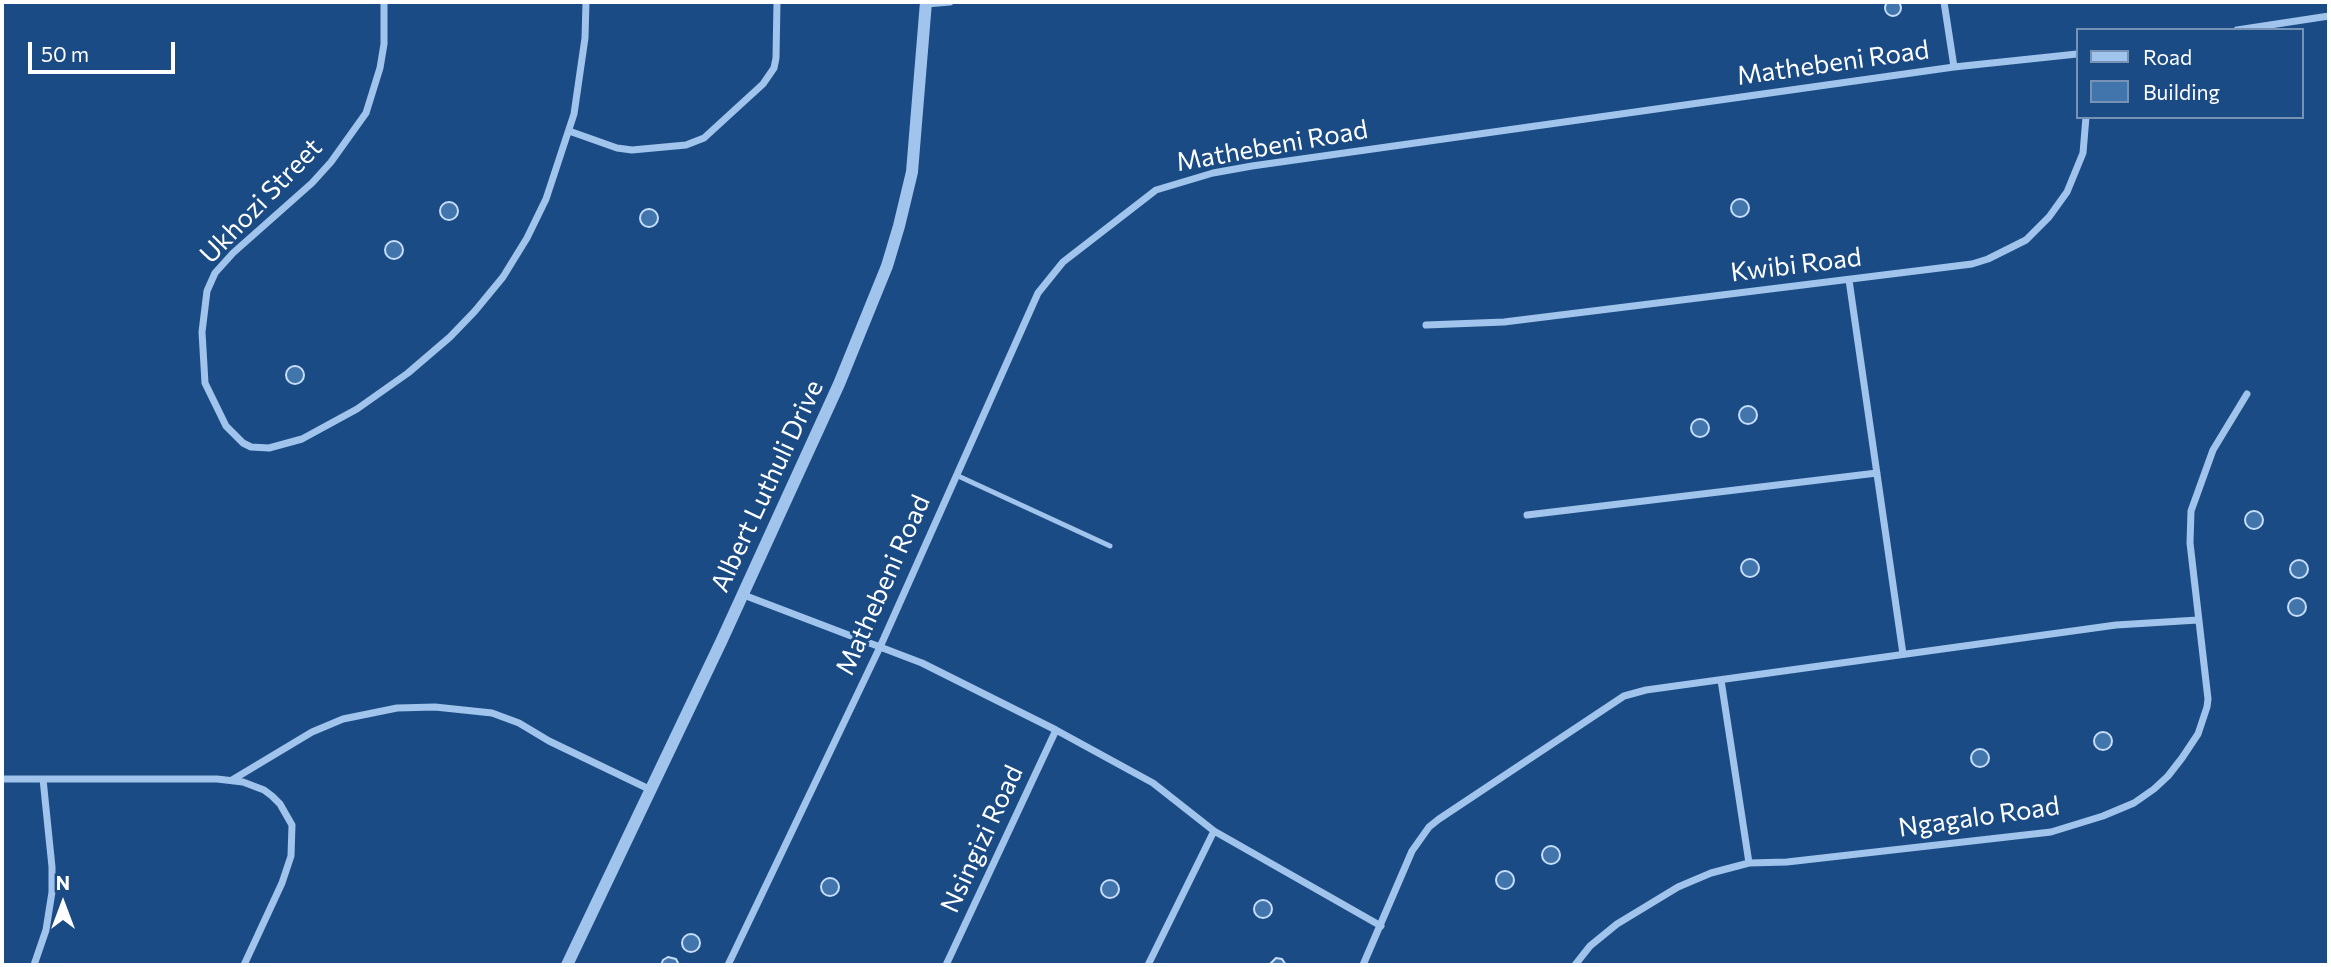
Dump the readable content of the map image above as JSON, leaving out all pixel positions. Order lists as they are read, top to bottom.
{
  "streets": {
    "street": [
      "Mathebeni Road",
      "Ukhozi Street",
      "Kwibi Road",
      "Albert Luthuli Drive",
      "Ngagalo Road",
      "Nsingizi Road"
    ]
  },
  "legend": ["Road", "Building"],
  "scale_bar": "50 m",
  "north": "top"
}
